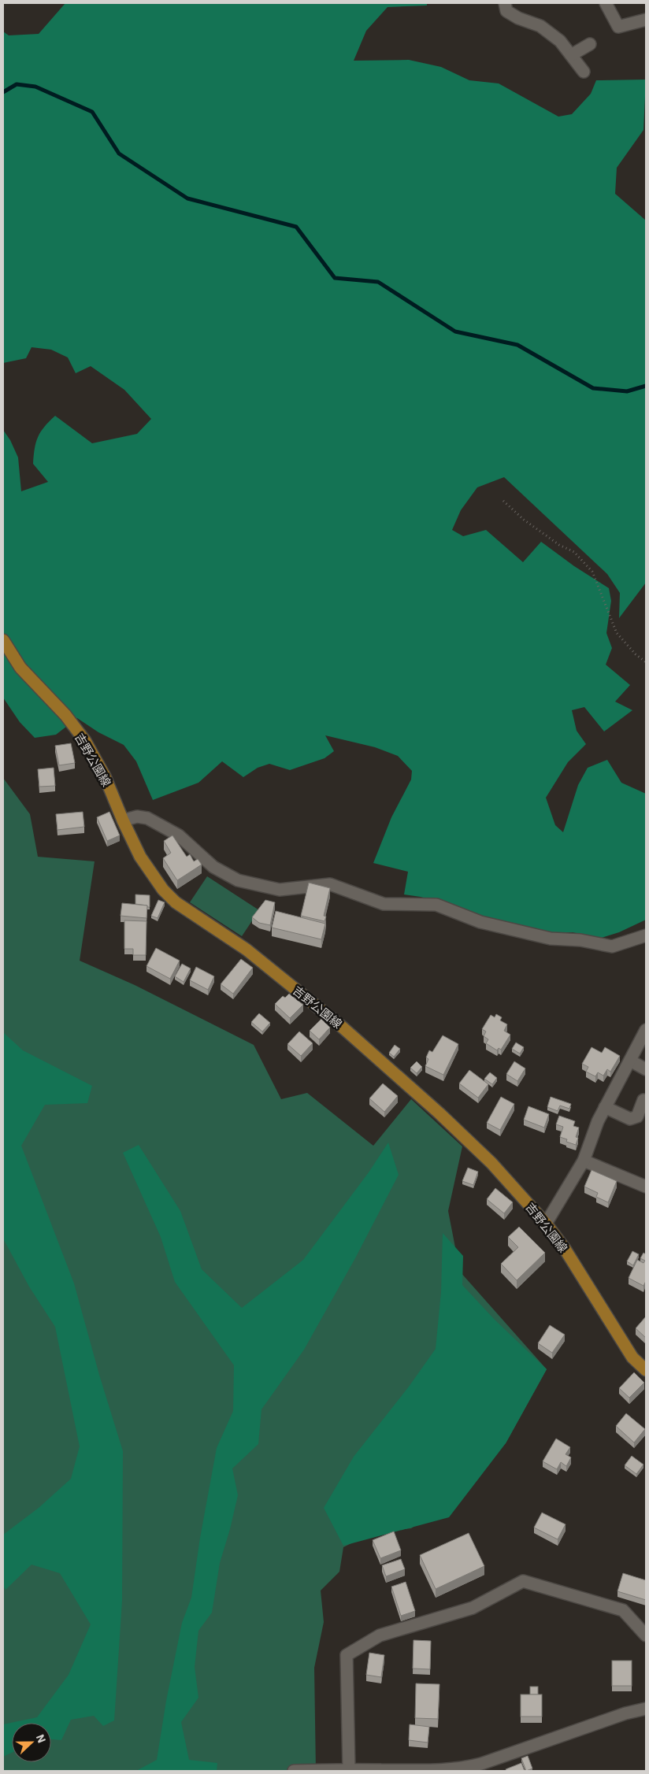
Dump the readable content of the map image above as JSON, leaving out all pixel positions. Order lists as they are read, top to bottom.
{
  "streets": {
    "main road": ["吉野公園線"]
  },
  "north": "right"
}
